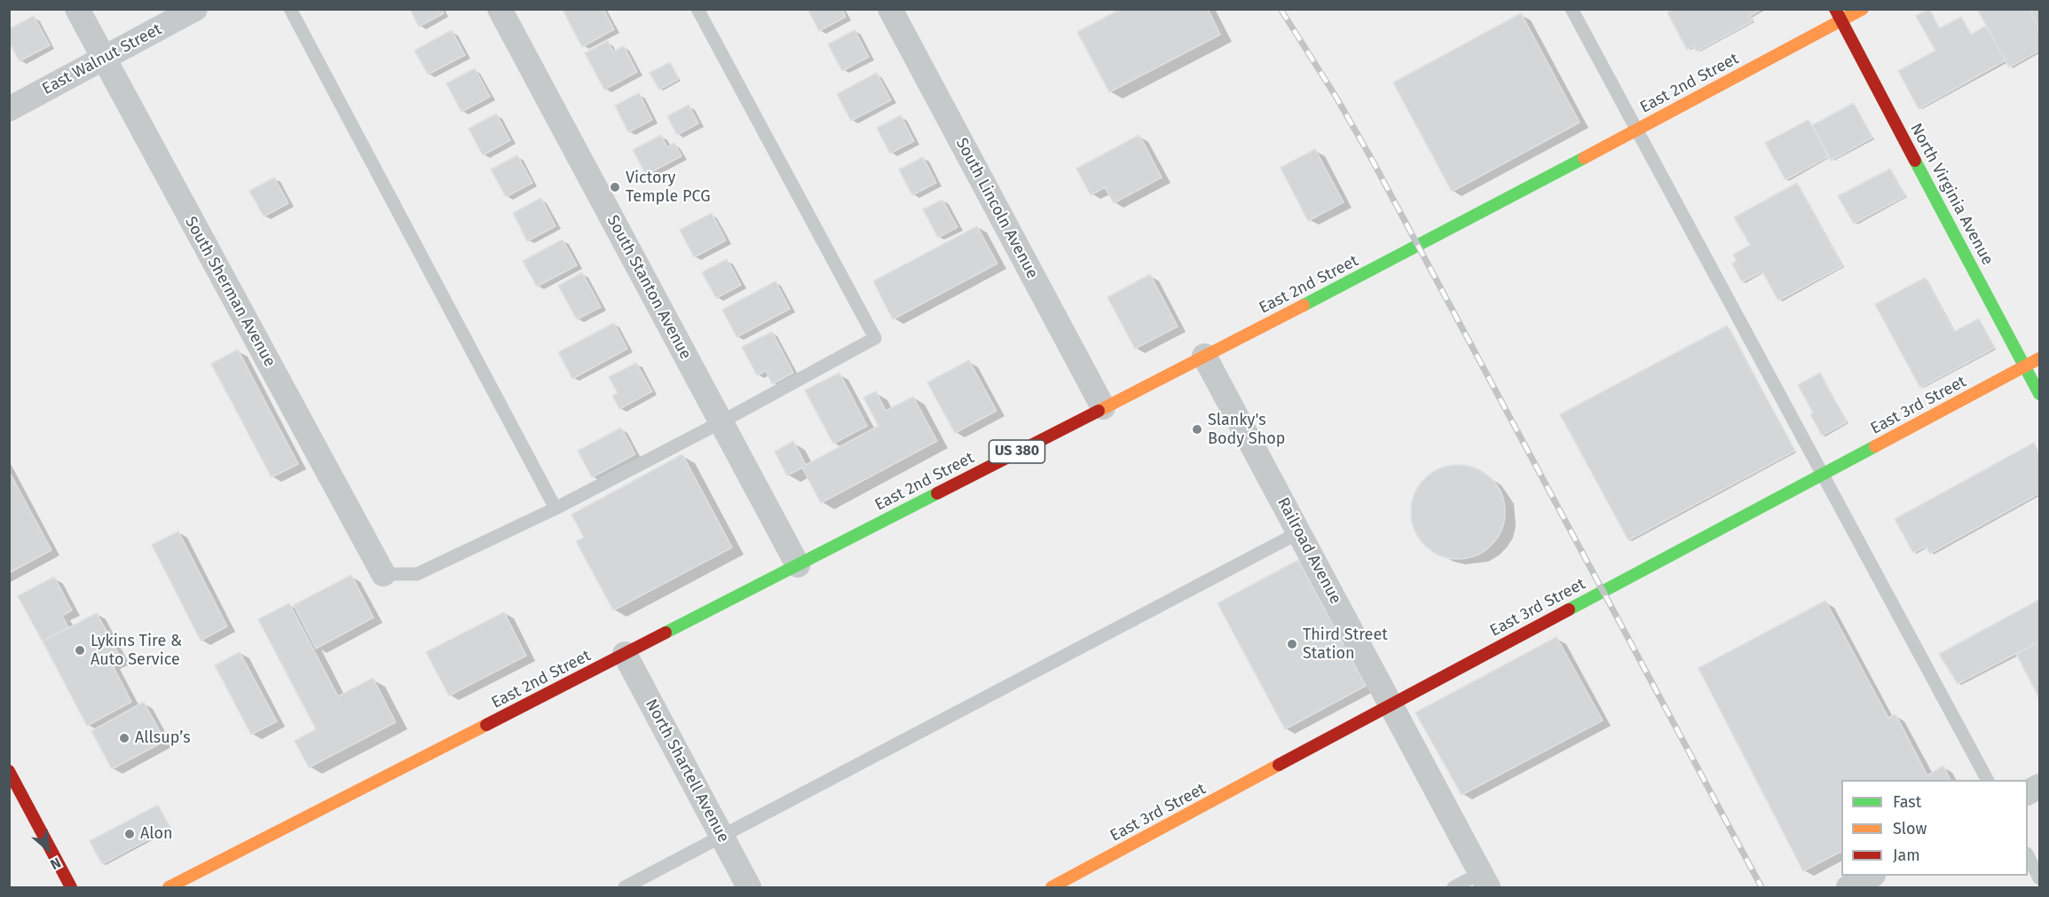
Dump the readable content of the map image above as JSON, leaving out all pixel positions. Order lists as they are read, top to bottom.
{
  "streets": {
    "main road": [
      "East 2nd Street",
      "North Virginia Avenue",
      "East 3rd Street",
      "US 380"
    ],
    "street": [
      "East Walnut Street",
      "South Lincoln Avenue",
      "South Stanton Avenue",
      "South Sherman Avenue",
      "Railroad Avenue",
      "North Shartell Avenue"
    ]
  },
  "crossings": [
    ["East Walnut Street", "South Sherman Avenue"],
    ["East 2nd Street", "North Virginia Avenue"],
    ["East 2nd Street", "South Lincoln Avenue"],
    ["East 2nd Street", "South Stanton Avenue"],
    ["East 2nd Street", "Railroad Avenue"],
    ["East 2nd Street", "North Shartell Avenue"],
    ["North Virginia Avenue", "East 3rd Street"],
    ["East 3rd Street", "Railroad Avenue"]
  ],
  "places": [
    "Victory Temple PCG",
    "Slanky's Body Shop",
    "Third Street Station",
    "Lykins Tire & Auto Service",
    "Allsup’s",
    "Alon"
  ],
  "legend": ["Fast", "Slow", "Jam"],
  "north": "bottom right"
}
